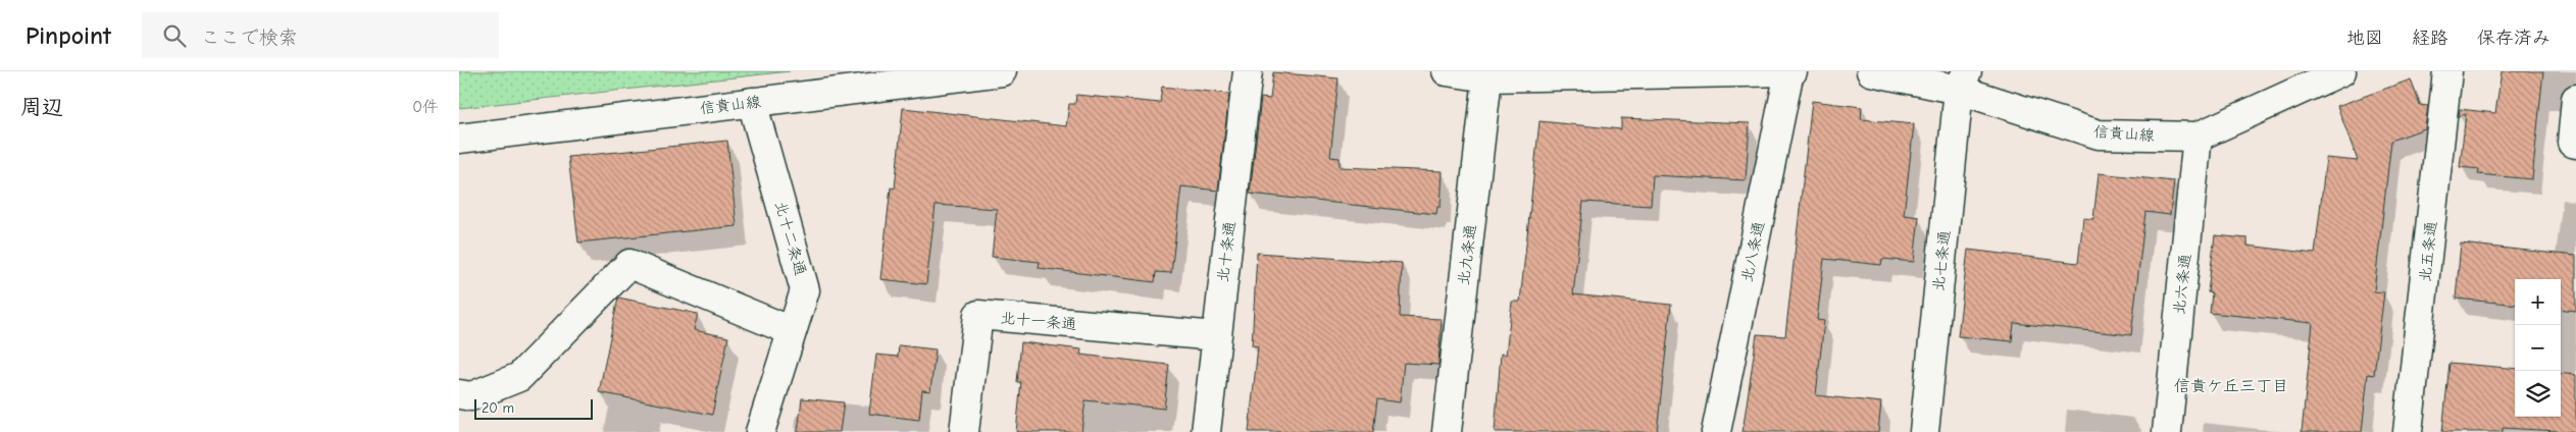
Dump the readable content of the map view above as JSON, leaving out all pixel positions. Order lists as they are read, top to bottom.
{
  "streets": {
    "street": [
      "信貴山線",
      "北十二条通",
      "北十条通",
      "北八条通",
      "北五条通",
      "北九条通",
      "北七条通",
      "北六条通",
      "北十一条通"
    ]
  },
  "crossings": [
    ["信貴山線", "北十二条通"],
    ["信貴山線", "北七条通"],
    ["信貴山線", "北六条通"],
    ["北十条通", "北十一条通"]
  ],
  "districts": ["信貴ケ丘三丁目"],
  "scale_bar": "20 m",
  "page": {
    "header": "Pinpoint",
    "search": "ここで検索",
    "nav": ["地図", "経路", "保存済み"],
    "heading": ["周辺", "0件"],
    "map_buttons": ["+", "−"],
    "scale": "20 m"
  }
}
